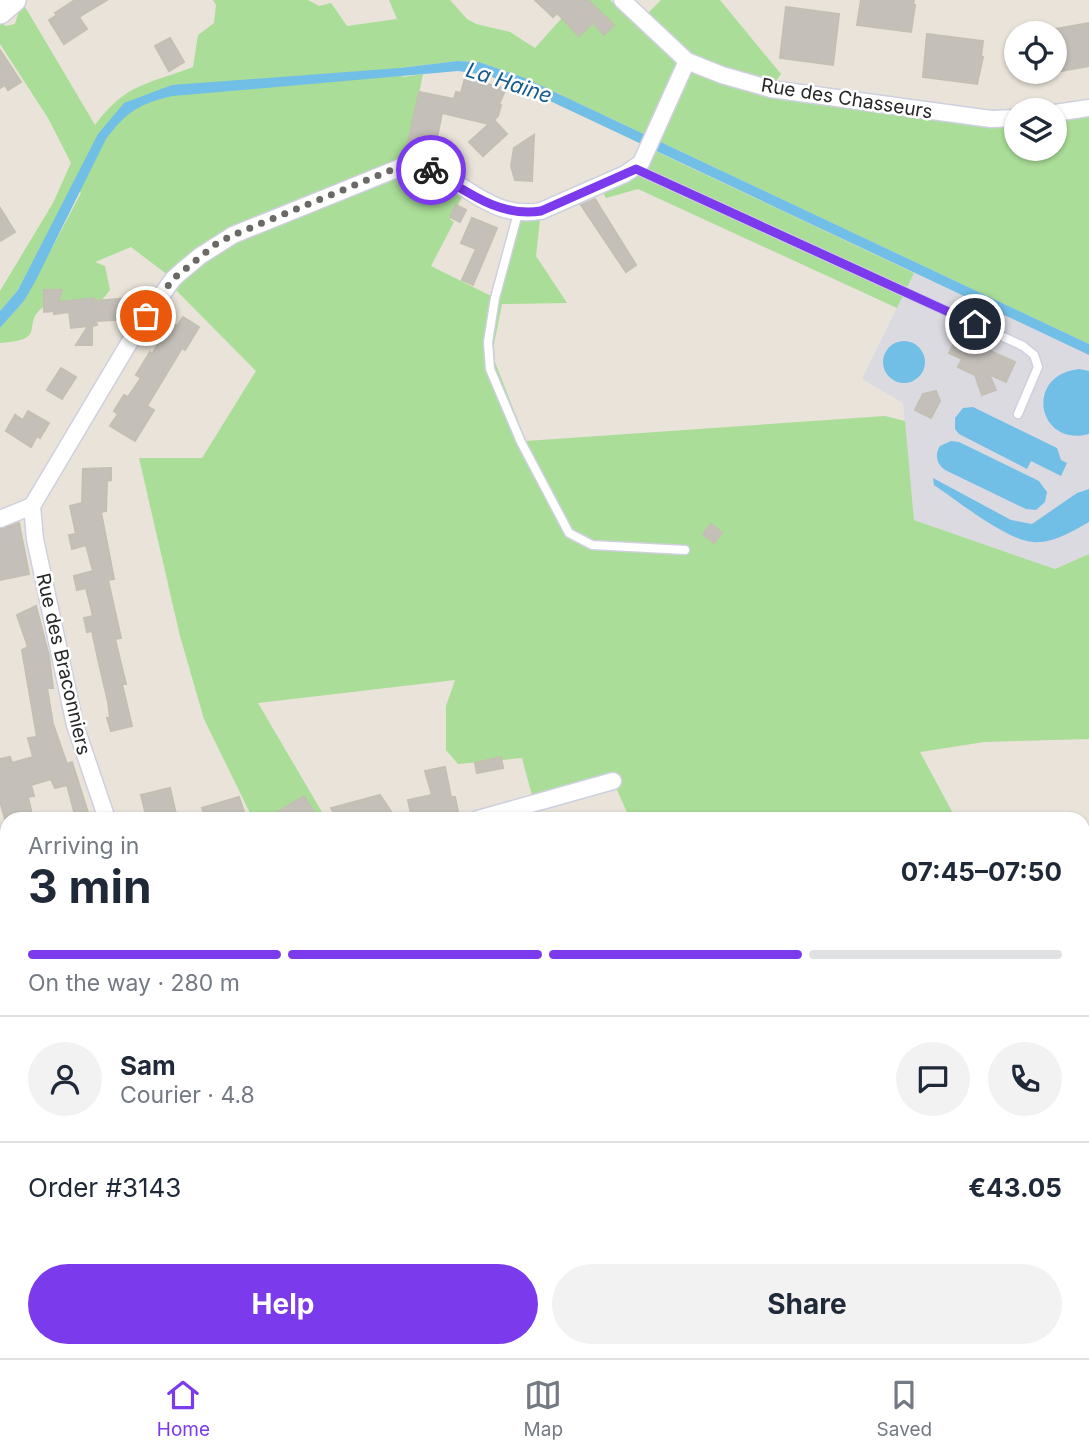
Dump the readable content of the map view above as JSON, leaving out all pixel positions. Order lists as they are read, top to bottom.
{
  "streets": {
    "street": ["Rue des Chasseurs", "Rue des Braconniers"]
  },
  "water": ["La Haine"],
  "page": {
    "heading": ["3 min", "Arriving in", "07:45–07:50"],
    "panel": [
      "Sam",
      "Courier · 4.8",
      "Order #3143",
      "€43.05"
    ],
    "bar": "On the way · 280 m",
    "buttons": ["Help", "Share"],
    "tabs": ["Home", "Map", "Saved"]
  }
}
